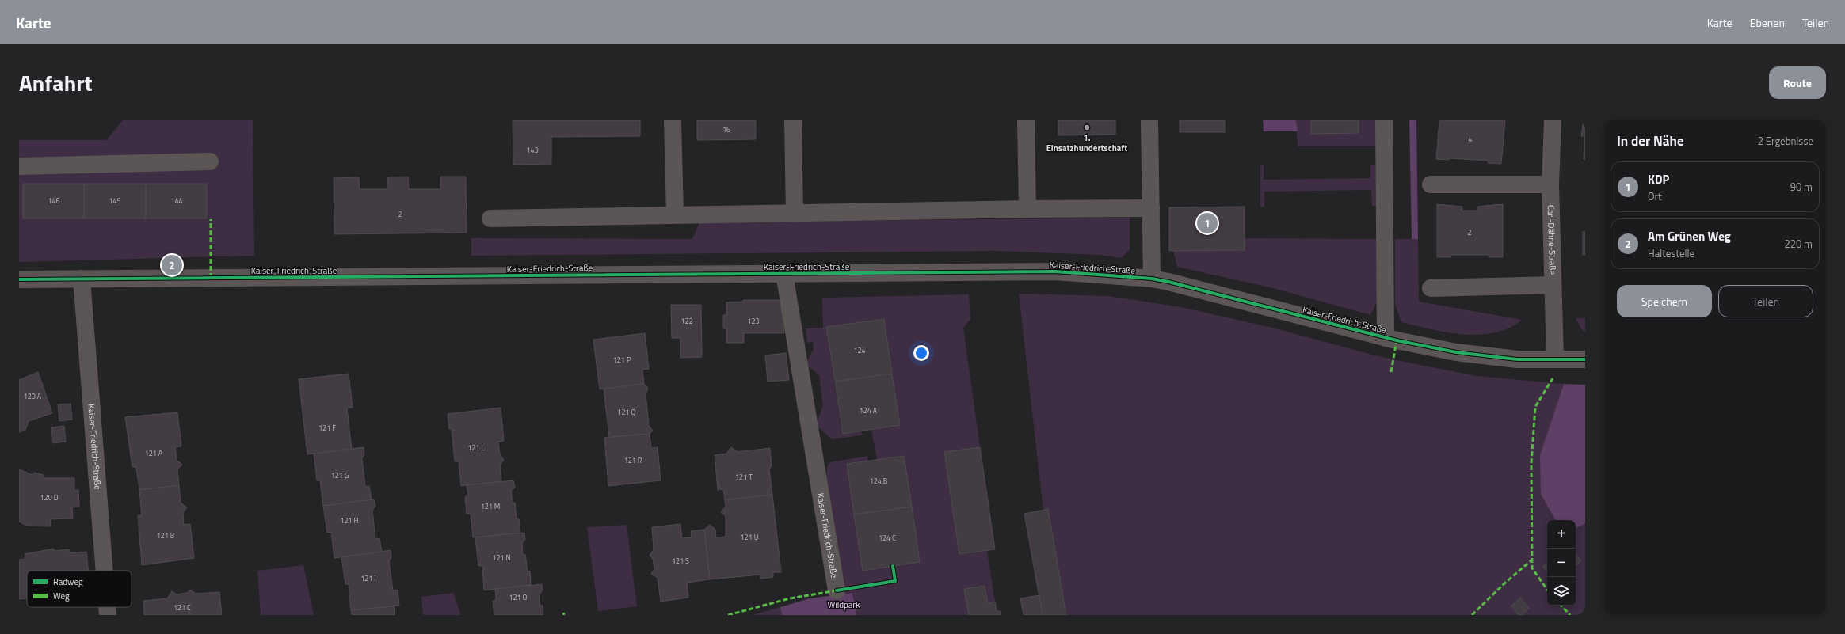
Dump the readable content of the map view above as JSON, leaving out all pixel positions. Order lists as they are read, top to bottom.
{
  "streets": {
    "street": ["Carl-Dähne-Straße", "Kaiser-Friedrich-Straße"]
  },
  "crossings": [
    ["Carl-Dähne-Straße", "Kaiser-Friedrich-Straße"]
  ],
  "parks": ["Wildpark"],
  "places": ["1. Einsatzhundertschaft"],
  "house_numbers": [
    "16",
    "4",
    "143",
    "146",
    "145",
    "144",
    "2",
    "2",
    "122",
    "123",
    "124",
    "121 P",
    "120 A",
    "124 A",
    "121 Q",
    "121 F",
    "121 L",
    "121 A",
    "121 R",
    "121 G",
    "121 T",
    "124 B",
    "120 D",
    "121 M",
    "121 H",
    "121 B",
    "121 U",
    "124 C",
    "121 N",
    "121 S",
    "121 I",
    "121 O",
    "121 C"
  ],
  "legend": ["Radweg", "Weg"],
  "page": {
    "header": "Karte",
    "nav": ["Karte", "Ebenen", "Teilen"],
    "title": "Anfahrt",
    "buttons": [
      "Route",
      ["Speichern", "Teilen"]
    ],
    "heading": ["In der Nähe", "2 Ergebnisse"],
    "list": [
      {
        "mark": "1",
        "name": "KDP",
        "note": "Ort",
        "value": "90 m"
      },
      {
        "mark": "2",
        "name": "Am Grünen Weg",
        "note": "Haltestelle",
        "value": "220 m"
      }
    ],
    "pins": ["1", "2"],
    "map_buttons": ["+", "−"]
  }
}
